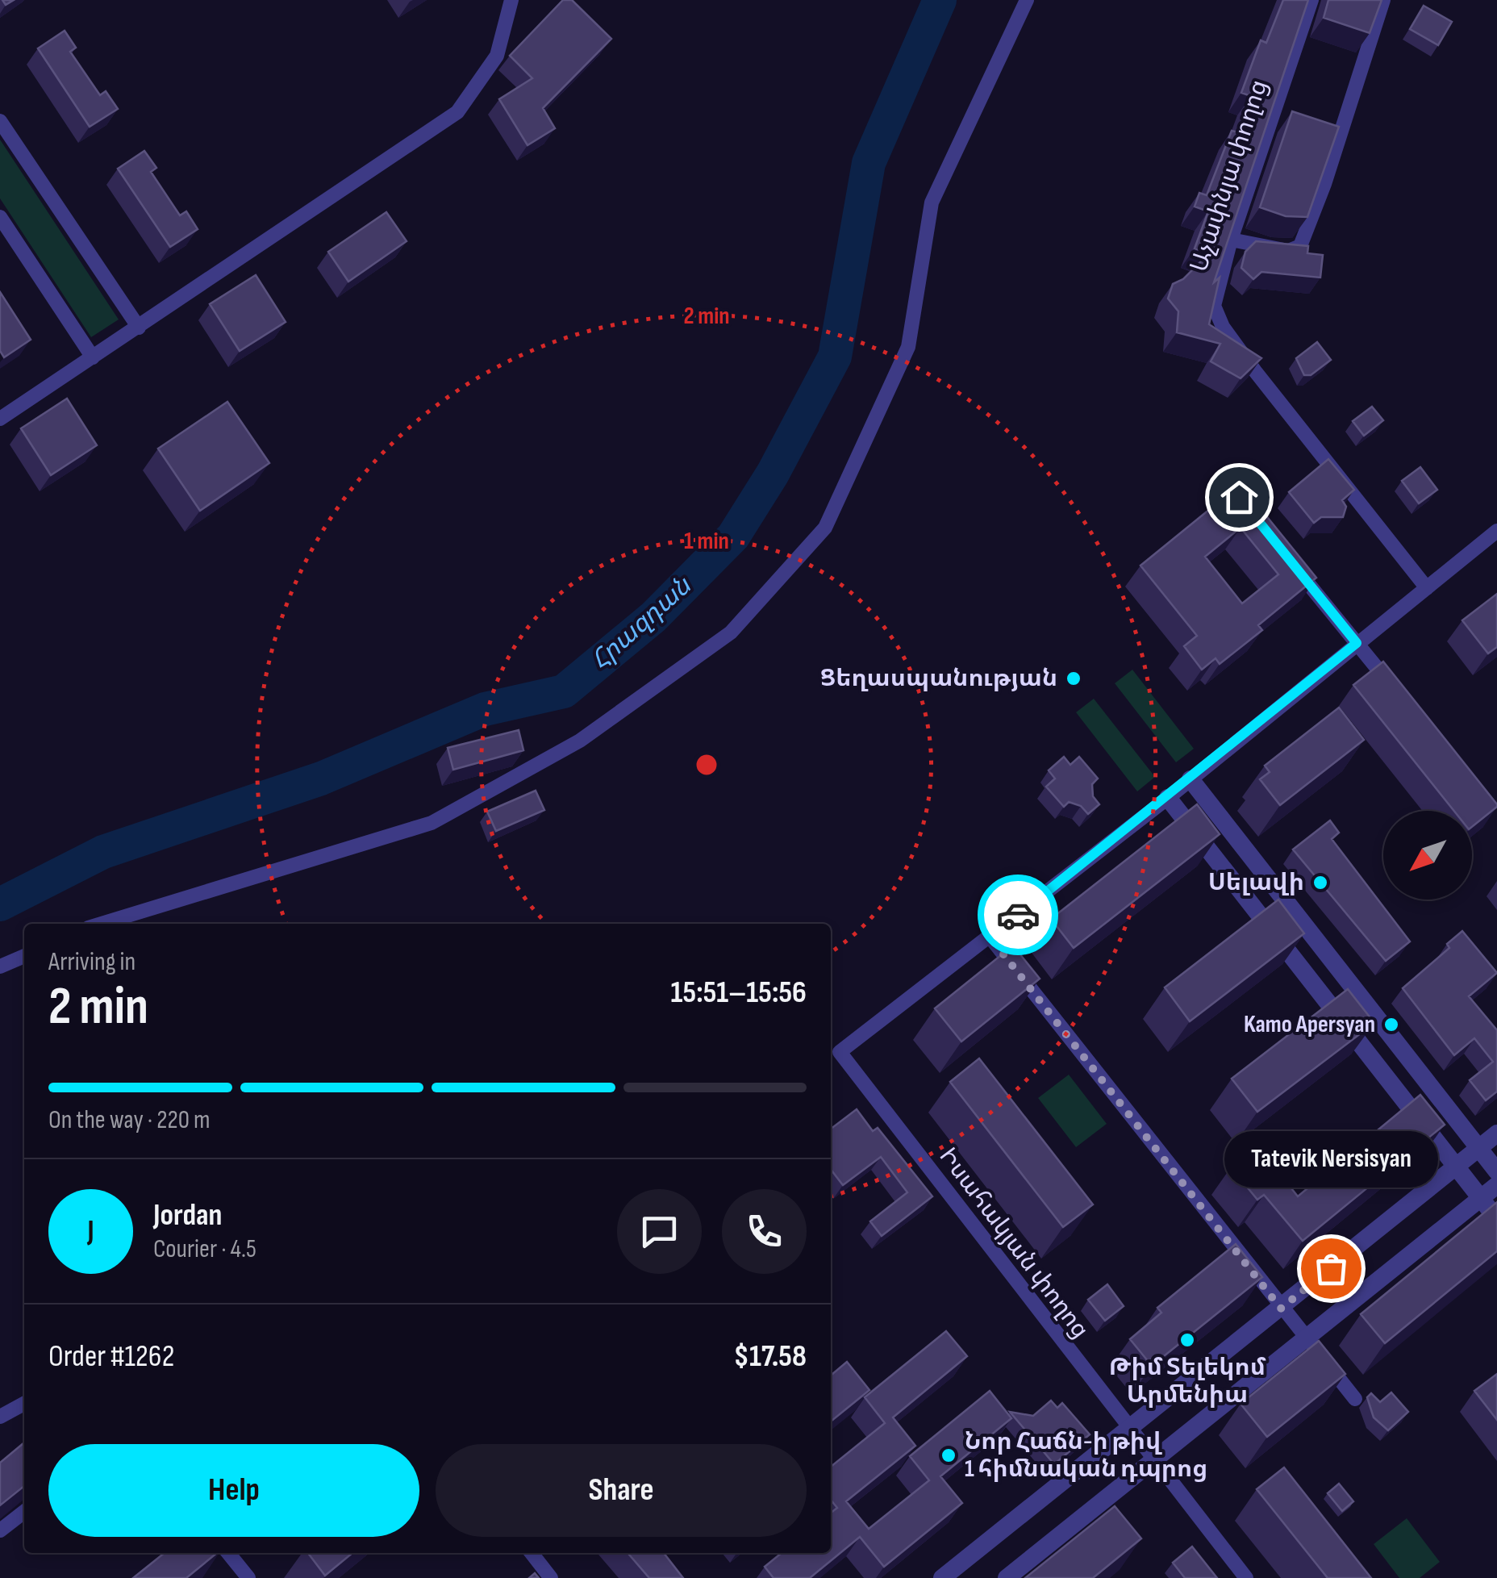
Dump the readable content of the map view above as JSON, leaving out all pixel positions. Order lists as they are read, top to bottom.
{
  "streets": {
    "street": ["Աչափնյա փողոց", "Իսահակյան փողոց"]
  },
  "water": ["Հրազդան"],
  "places": [
    "Ցեղասպանության",
    "Սելավի",
    "Kamo Apersyan",
    "Tatevik Nersisyan",
    "Թիմ Տելեկոմ Արմենիա",
    "Նոր Հաճն-ի թիվ 1 հիմնական դպրոց"
  ],
  "north": "bottom left",
  "page": {
    "heading": ["2 min", "Arriving in", "15:51–15:56"],
    "panel": [
      "Jordan",
      "Courier · 4.5",
      "Order #1262",
      "$17.58"
    ],
    "bar": "On the way · 220 m",
    "bubble": "Tatevik Nersisyan",
    "round": "J",
    "buttons": ["Help", "Share"]
  },
  "rings": ["2 min", "1 min"]
}
